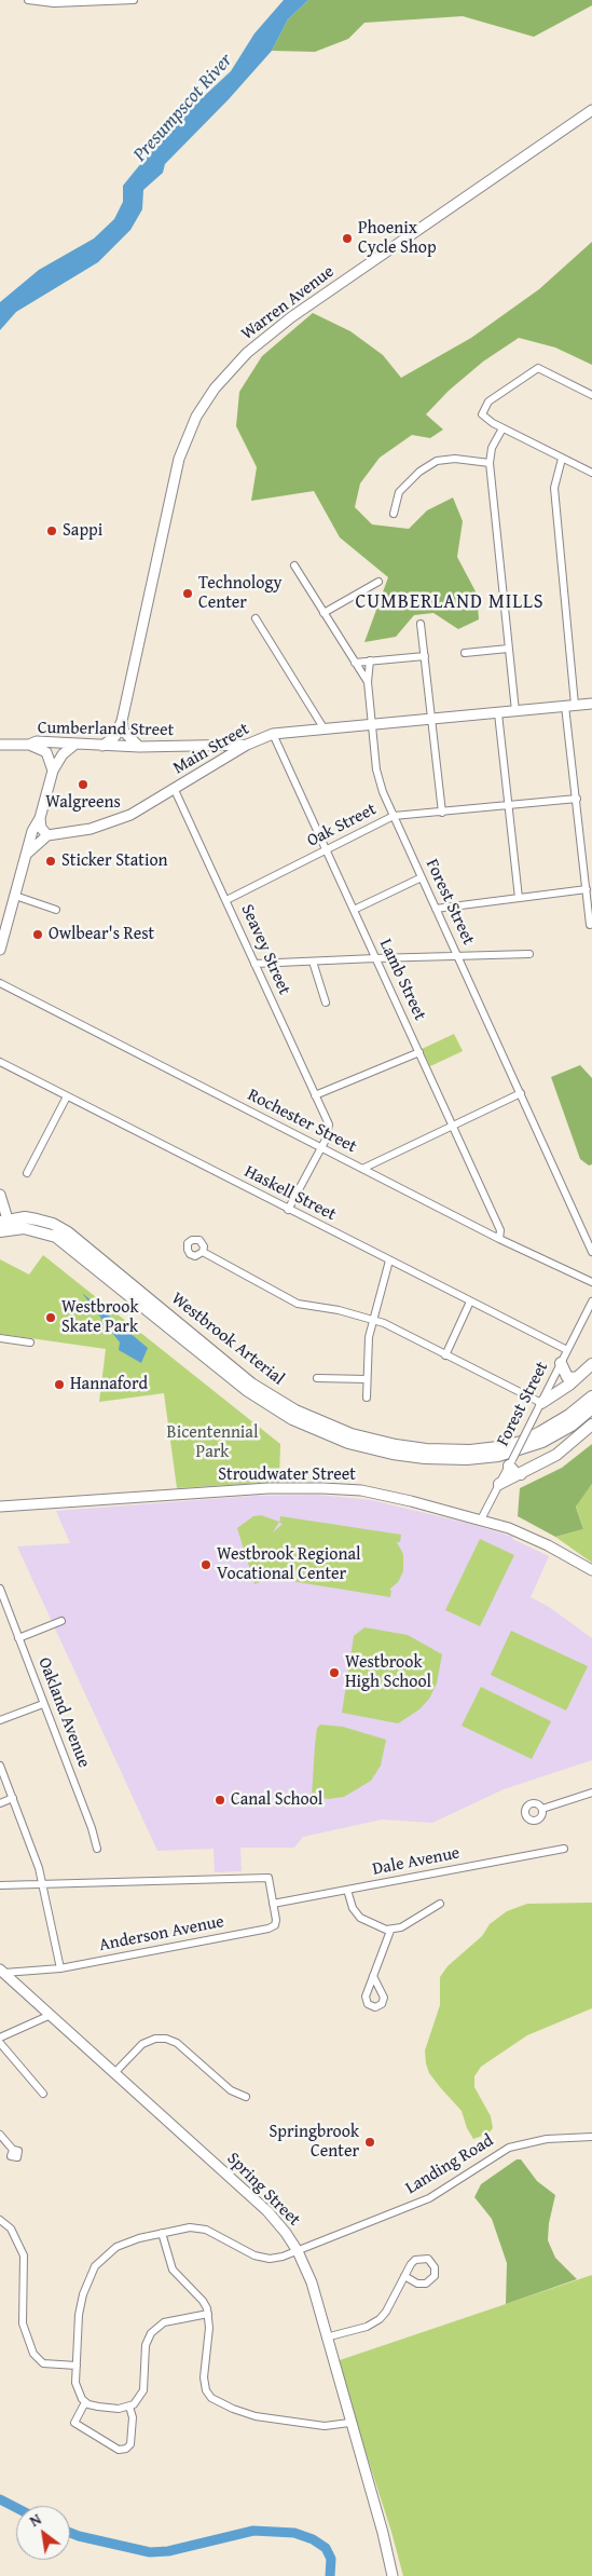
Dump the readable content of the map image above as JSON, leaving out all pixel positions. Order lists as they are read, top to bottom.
{
  "streets": {
    "highway": ["Westbrook Arterial"],
    "main road": [
      "Warren Avenue",
      "Cumberland Street",
      "Main Street",
      "Stroudwater Street",
      "Spring Street"
    ],
    "street": [
      "Oak Street",
      "Forest Street",
      "Seavey Street",
      "Lamb Street",
      "Rochester Street",
      "Haskell Street",
      "Oakland Avenue",
      "Dale Avenue",
      "Anderson Avenue",
      "Landing Road"
    ]
  },
  "crossings": [
    ["Warren Avenue", "Cumberland Street"],
    ["Cumberland Street", "Main Street"],
    ["Main Street", "Forest Street"],
    ["Main Street", "Seavey Street"],
    ["Main Street", "Lamb Street"],
    ["Oak Street", "Forest Street"],
    ["Oak Street", "Seavey Street"],
    ["Oak Street", "Lamb Street"],
    ["Forest Street", "Haskell Street"],
    ["Forest Street", "Stroudwater Street"],
    ["Seavey Street", "Rochester Street"],
    ["Lamb Street", "Rochester Street"],
    ["Dale Avenue", "Anderson Avenue"],
    ["Anderson Avenue", "Spring Street"],
    ["Landing Road", "Spring Street"]
  ],
  "districts": ["CUMBERLAND MILLS"],
  "water": ["Presumpscot River"],
  "parks": ["Bicentennial Park"],
  "places": [
    "Phoenix Cycle Shop",
    "Sappi",
    "Technology Center",
    "Walgreens",
    "Sticker Station",
    "Owlbear's Rest",
    "Westbrook Skate Park",
    "Hannaford",
    "Westbrook Regional Vocational Center",
    "Westbrook High School",
    "Canal School",
    "Springbrook Center"
  ],
  "north": "top left"
}
